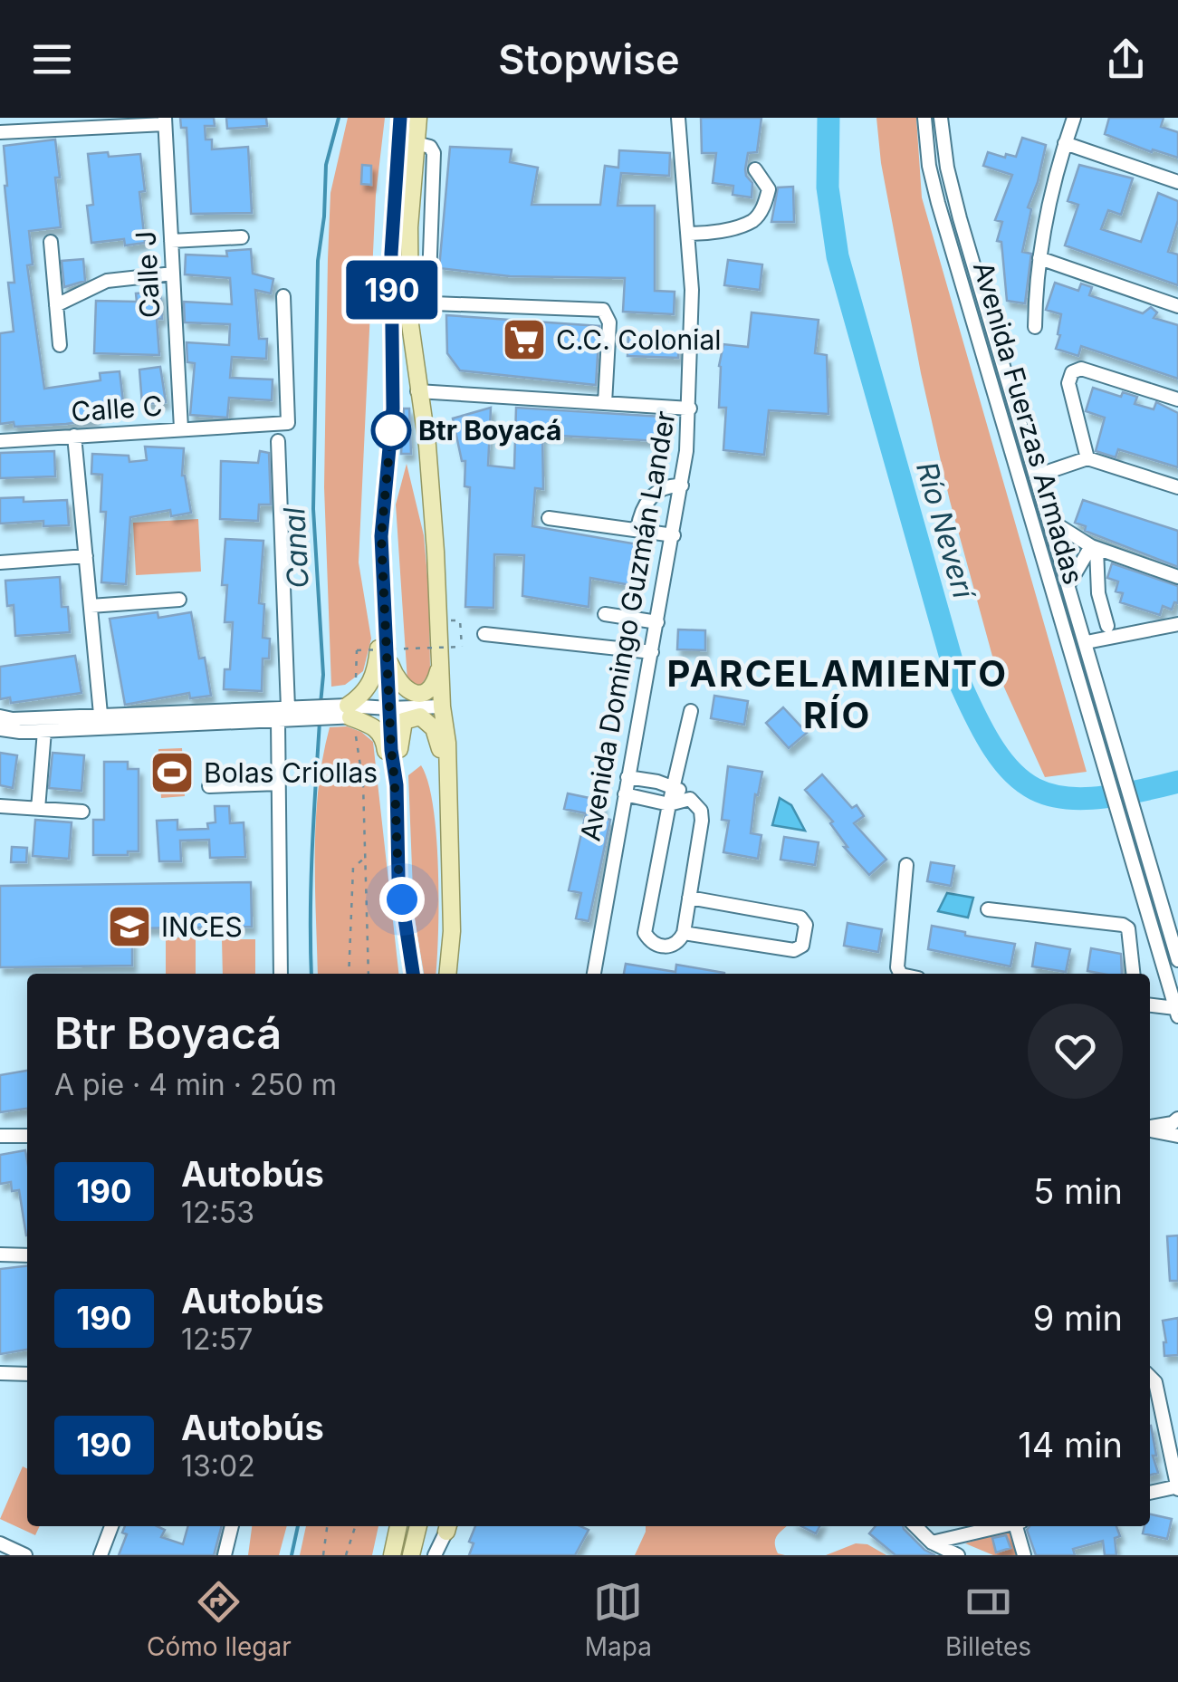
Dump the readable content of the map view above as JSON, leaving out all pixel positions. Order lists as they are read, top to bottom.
{
  "streets": {
    "street": [
      "Calle J",
      "Calle C",
      "Avenida Fuerzas Armadas",
      "Avenida Domingo Guzmán Lander"
    ]
  },
  "crossings": [
    ["Calle J", "Calle C"]
  ],
  "districts": ["PARCELAMIENTO RÍO"],
  "water": ["Río Neverí", "Canal"],
  "places": {
    "supermarket": ["C.C. Colonial"],
    "other": ["Btr Boyacá"],
    "sports": ["Bolas Criollas"],
    "school or university": ["INCES"]
  },
  "lines": ["bus line 190"],
  "page": {
    "header": "Stopwise",
    "on_map": "190",
    "heading": ["Btr Boyacá", "A pie · 4 min · 250 m"],
    "list": [
      {
        "mark": "190",
        "name": "Autobús",
        "note": "12:53",
        "value": "5 min"
      },
      {
        "mark": "190",
        "name": "Autobús",
        "note": "12:57",
        "value": "9 min"
      },
      {
        "mark": "190",
        "name": "Autobús",
        "note": "13:02",
        "value": "14 min"
      }
    ],
    "tabs": ["Cómo llegar", "Mapa", "Billetes"]
  }
}
